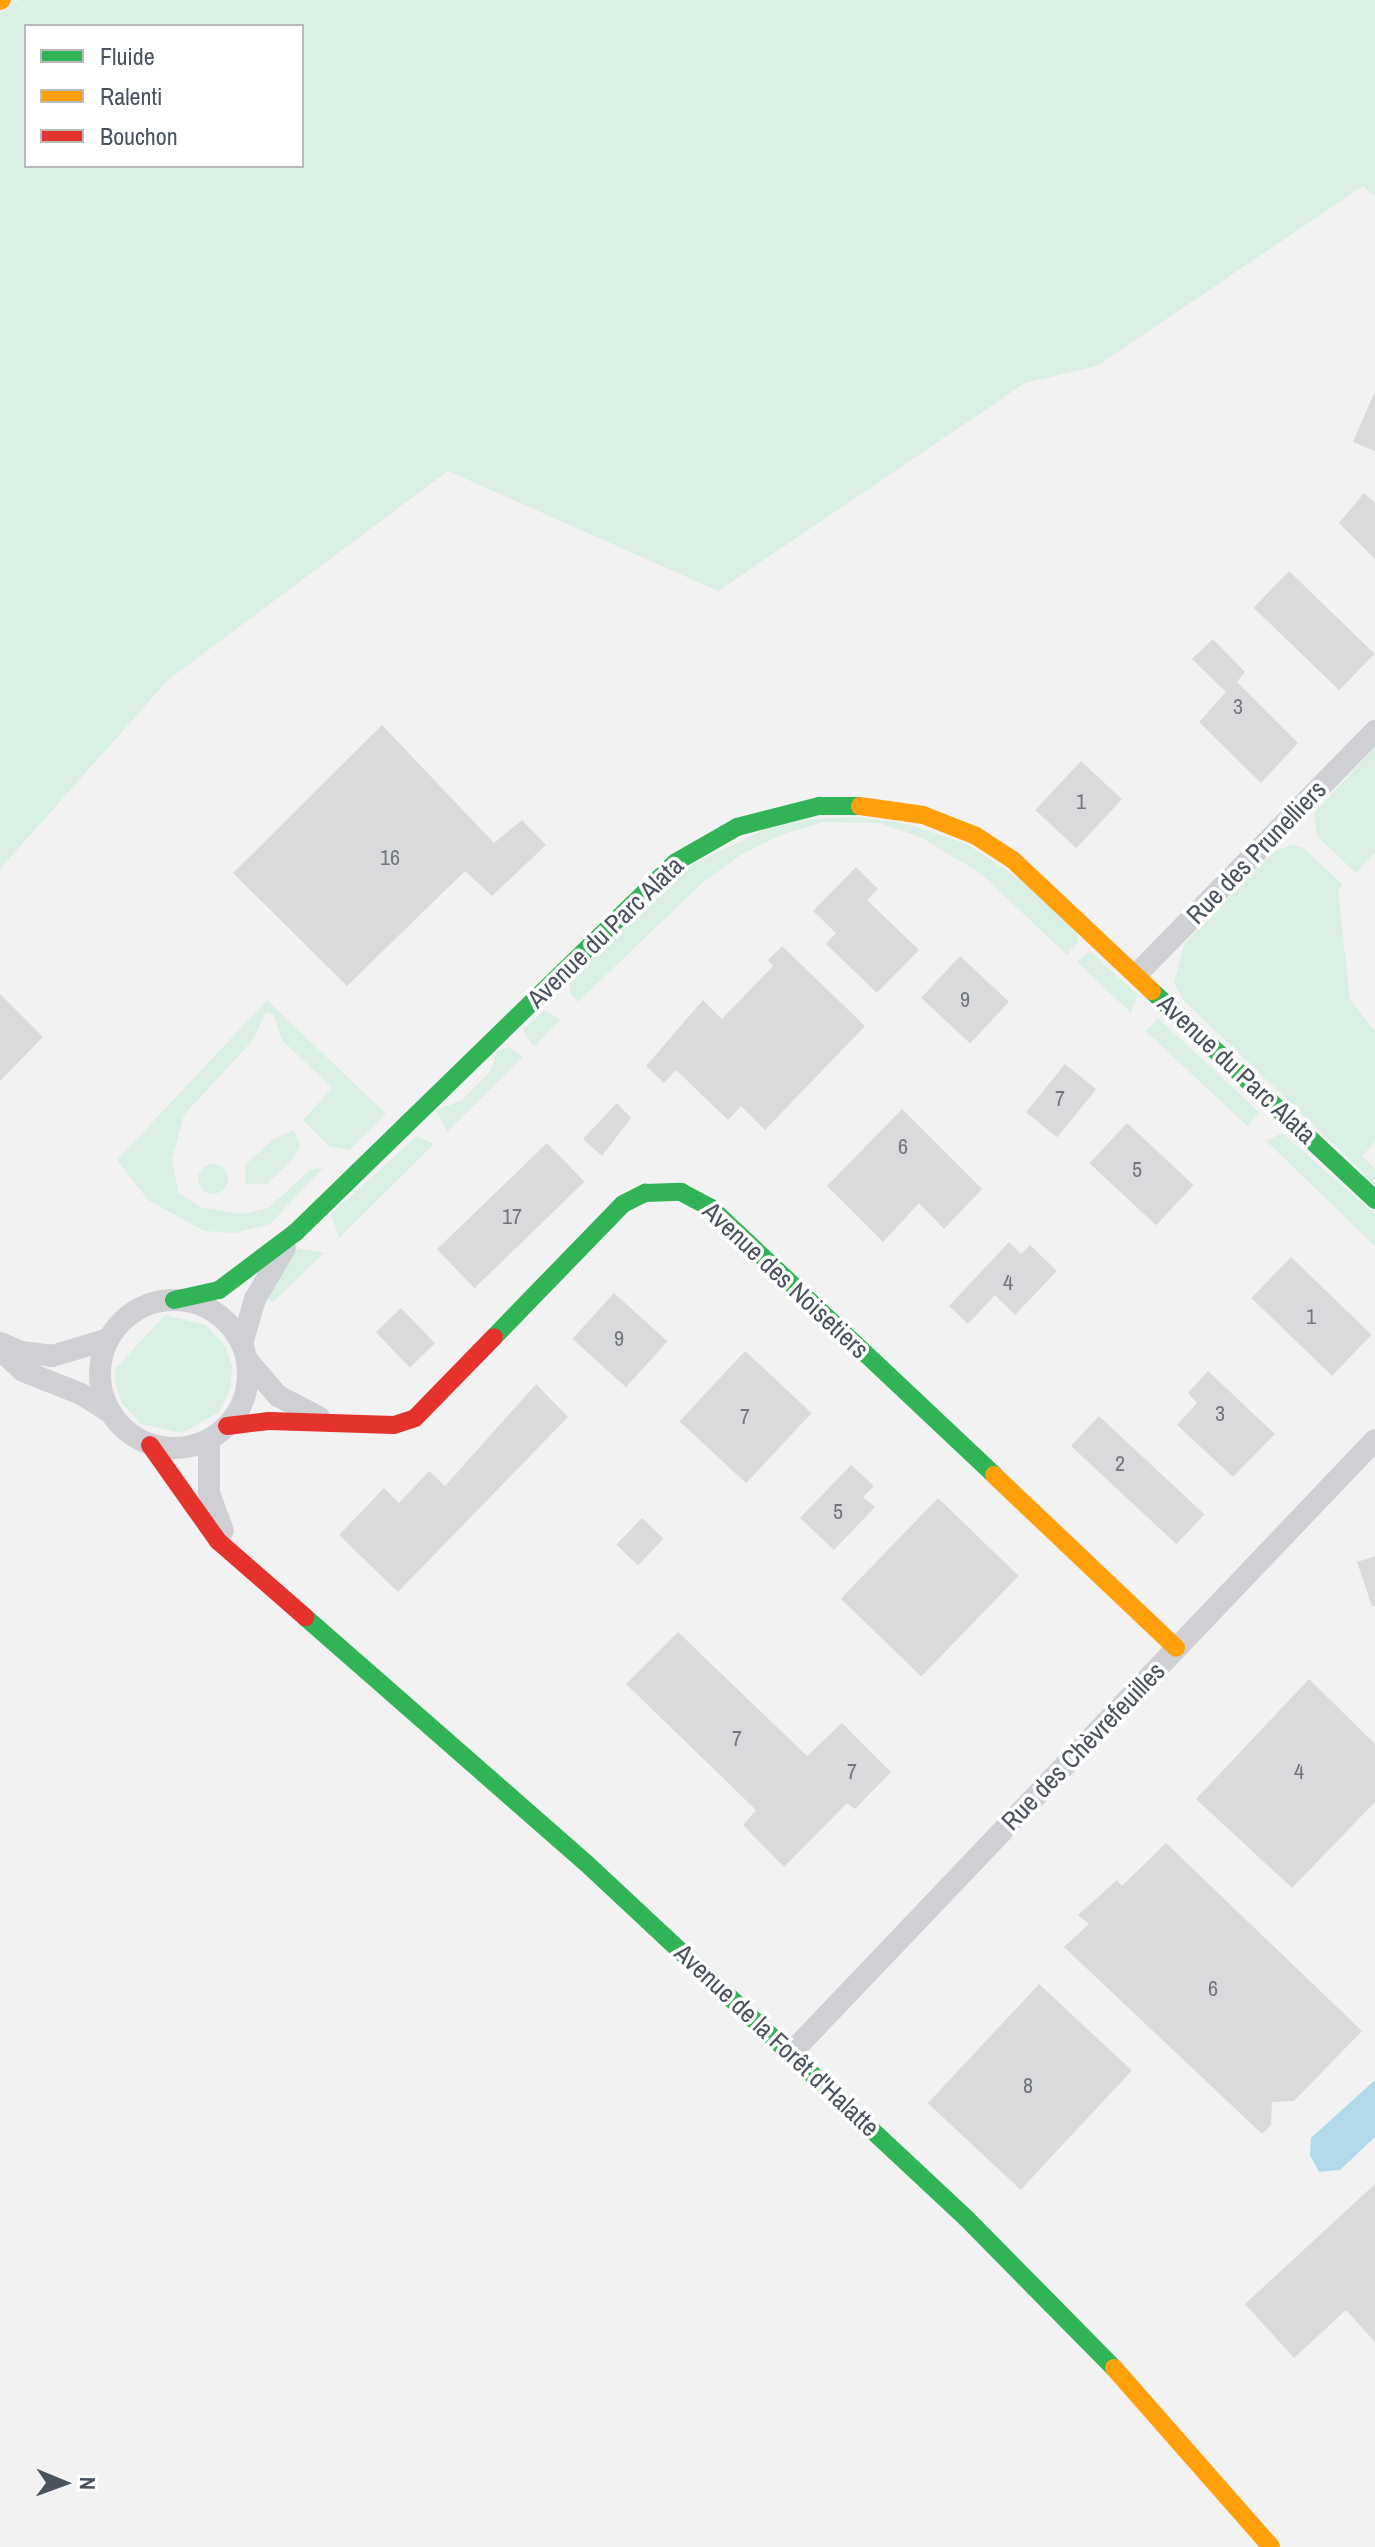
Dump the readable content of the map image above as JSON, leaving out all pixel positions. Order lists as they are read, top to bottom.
{
  "streets": {
    "street": [
      "Rue des Prunelliers",
      "Avenue du Parc Alata",
      "Avenue des Noisetiers",
      "Rue des Chèvrefeuilles",
      "Avenue de la Forêt d'Halatte"
    ]
  },
  "crossings": [
    ["Rue des Prunelliers", "Avenue du Parc Alata"],
    ["Avenue du Parc Alata", "Avenue des Noisetiers"],
    ["Avenue du Parc Alata", "Avenue de la Forêt d'Halatte"],
    ["Avenue des Noisetiers", "Rue des Chèvrefeuilles"],
    ["Avenue des Noisetiers", "Avenue de la Forêt d'Halatte"],
    ["Rue des Chèvrefeuilles", "Avenue de la Forêt d'Halatte"]
  ],
  "house_numbers": [
    "3",
    "1",
    "16",
    "9",
    "7",
    "6",
    "5",
    "17",
    "4",
    "1",
    "9",
    "3",
    "7",
    "2",
    "5",
    "7",
    "7",
    "4",
    "6",
    "8"
  ],
  "legend": ["Fluide", "Ralenti", "Bouchon"],
  "north": "right"
}
